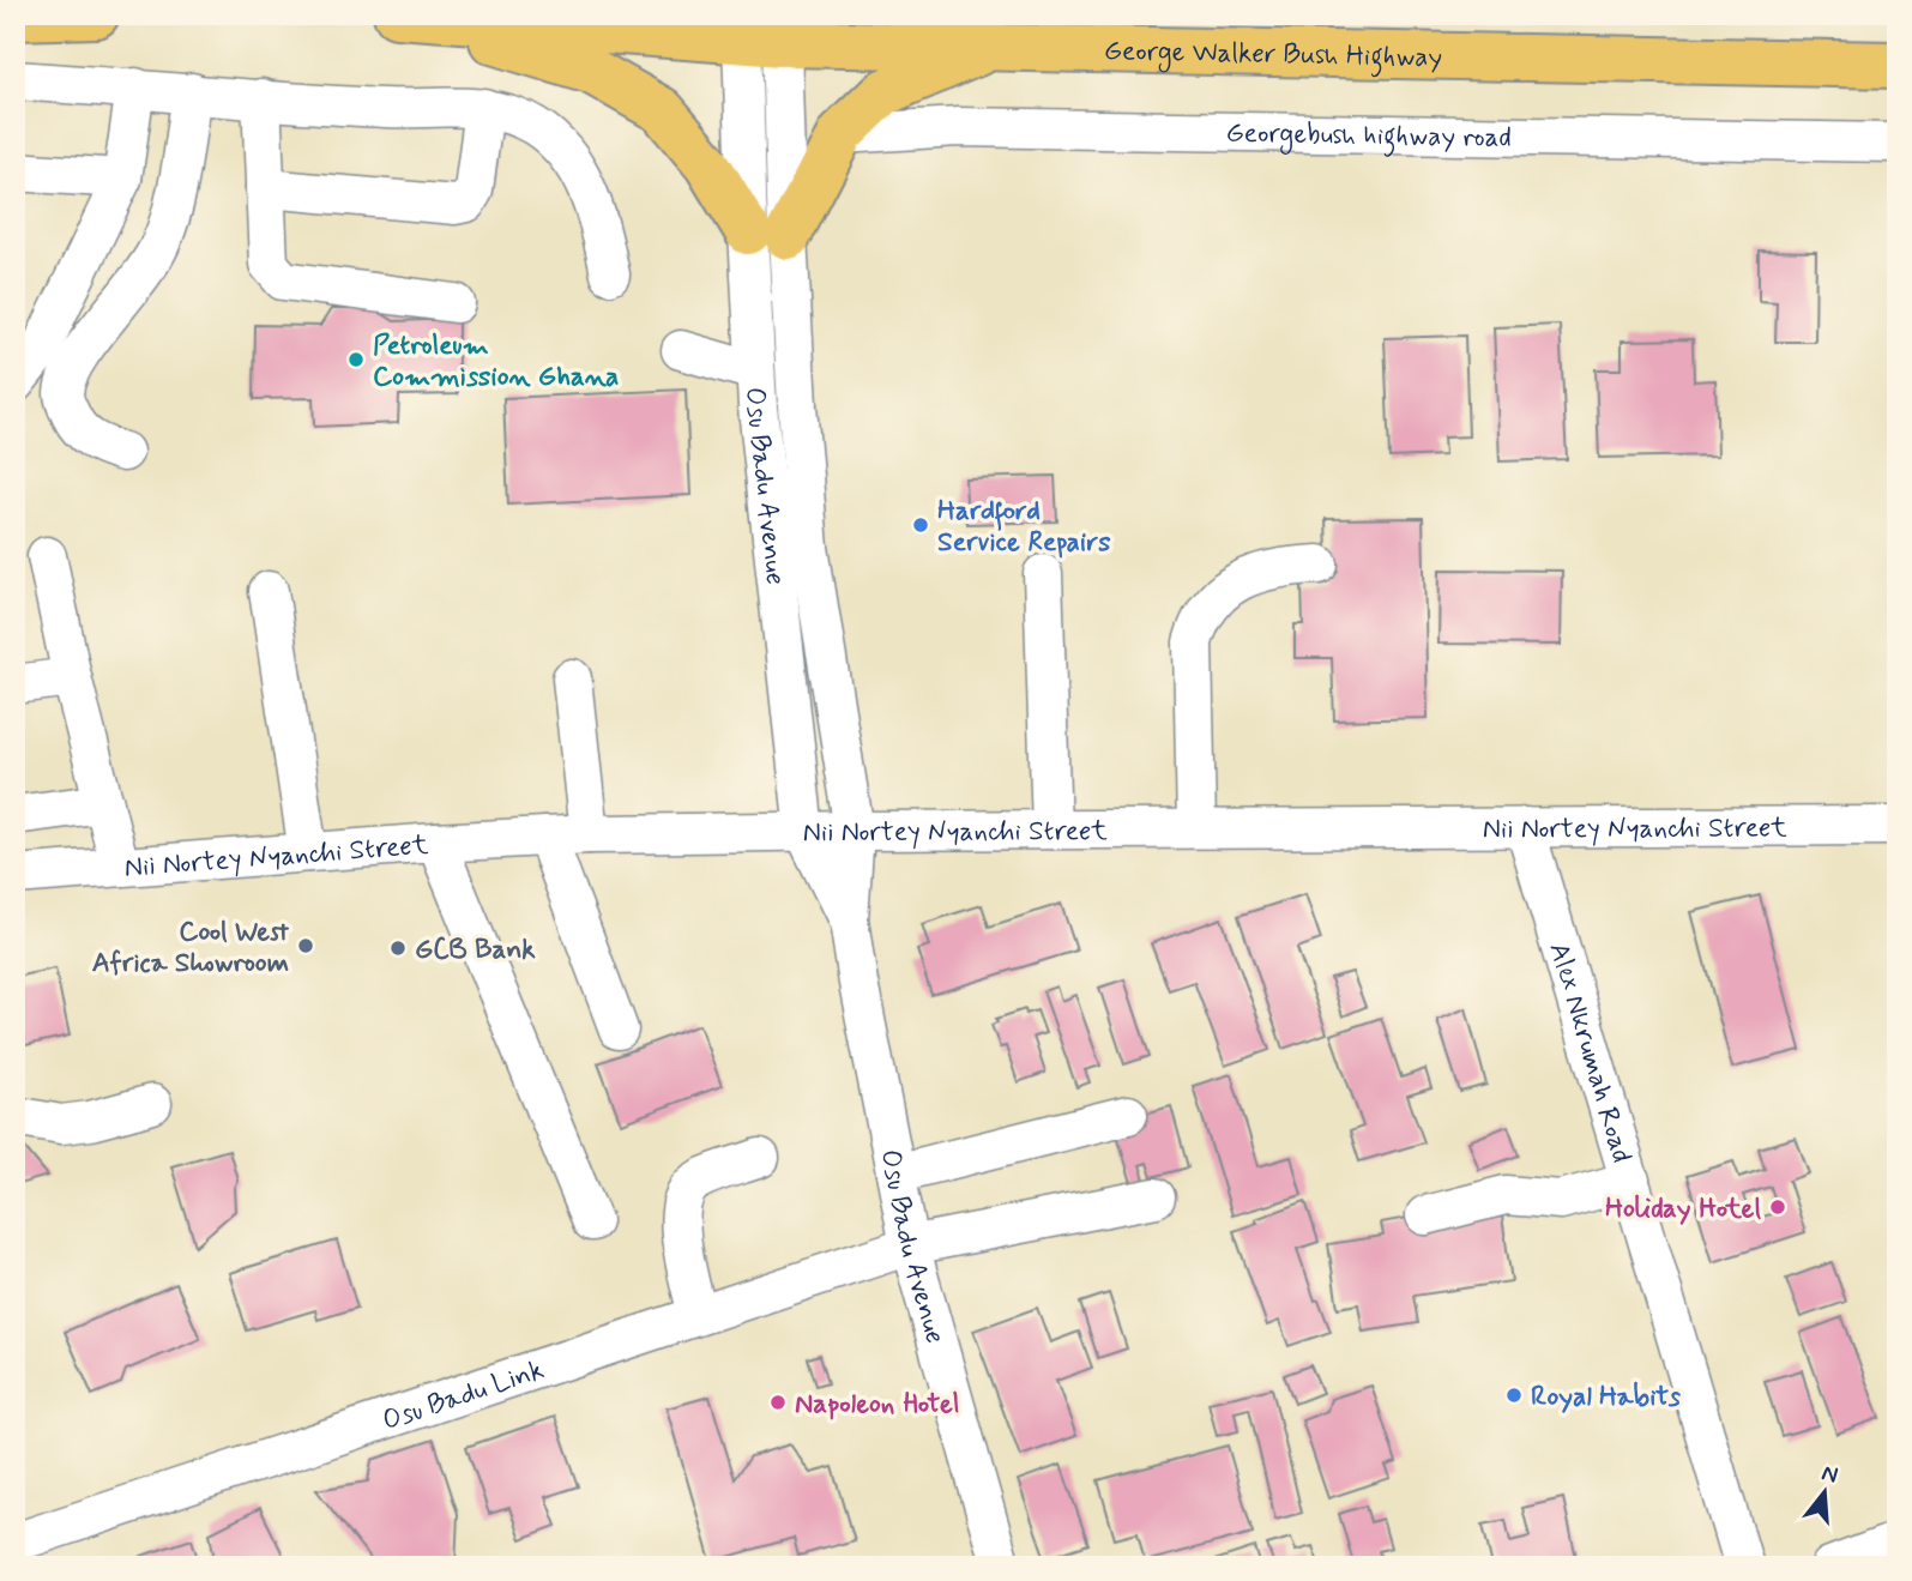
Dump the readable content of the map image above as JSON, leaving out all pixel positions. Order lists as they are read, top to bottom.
{
  "streets": {
    "highway": ["George Walker Bush Highway"],
    "street": [
      "Georgebush highway road",
      "Osu Badu Avenue",
      "Nii Nortey Nyanchi Street",
      "Alex Nkrumah Road",
      "Osu Badu Link"
    ]
  },
  "crossings": [
    ["George Walker Bush Highway", "Osu Badu Avenue"],
    ["Osu Badu Avenue", "Nii Nortey Nyanchi Street"],
    ["Osu Badu Avenue", "Osu Badu Link"],
    ["Nii Nortey Nyanchi Street", "Alex Nkrumah Road"]
  ],
  "places": [
    "Petroleum Commission Ghana",
    "Hardford Service Repairs",
    "Cool West Africa Showroom",
    "GCB Bank",
    "Holiday Hotel",
    "Royal Habits",
    "Napoleon Hotel"
  ],
  "north": "top"
}
